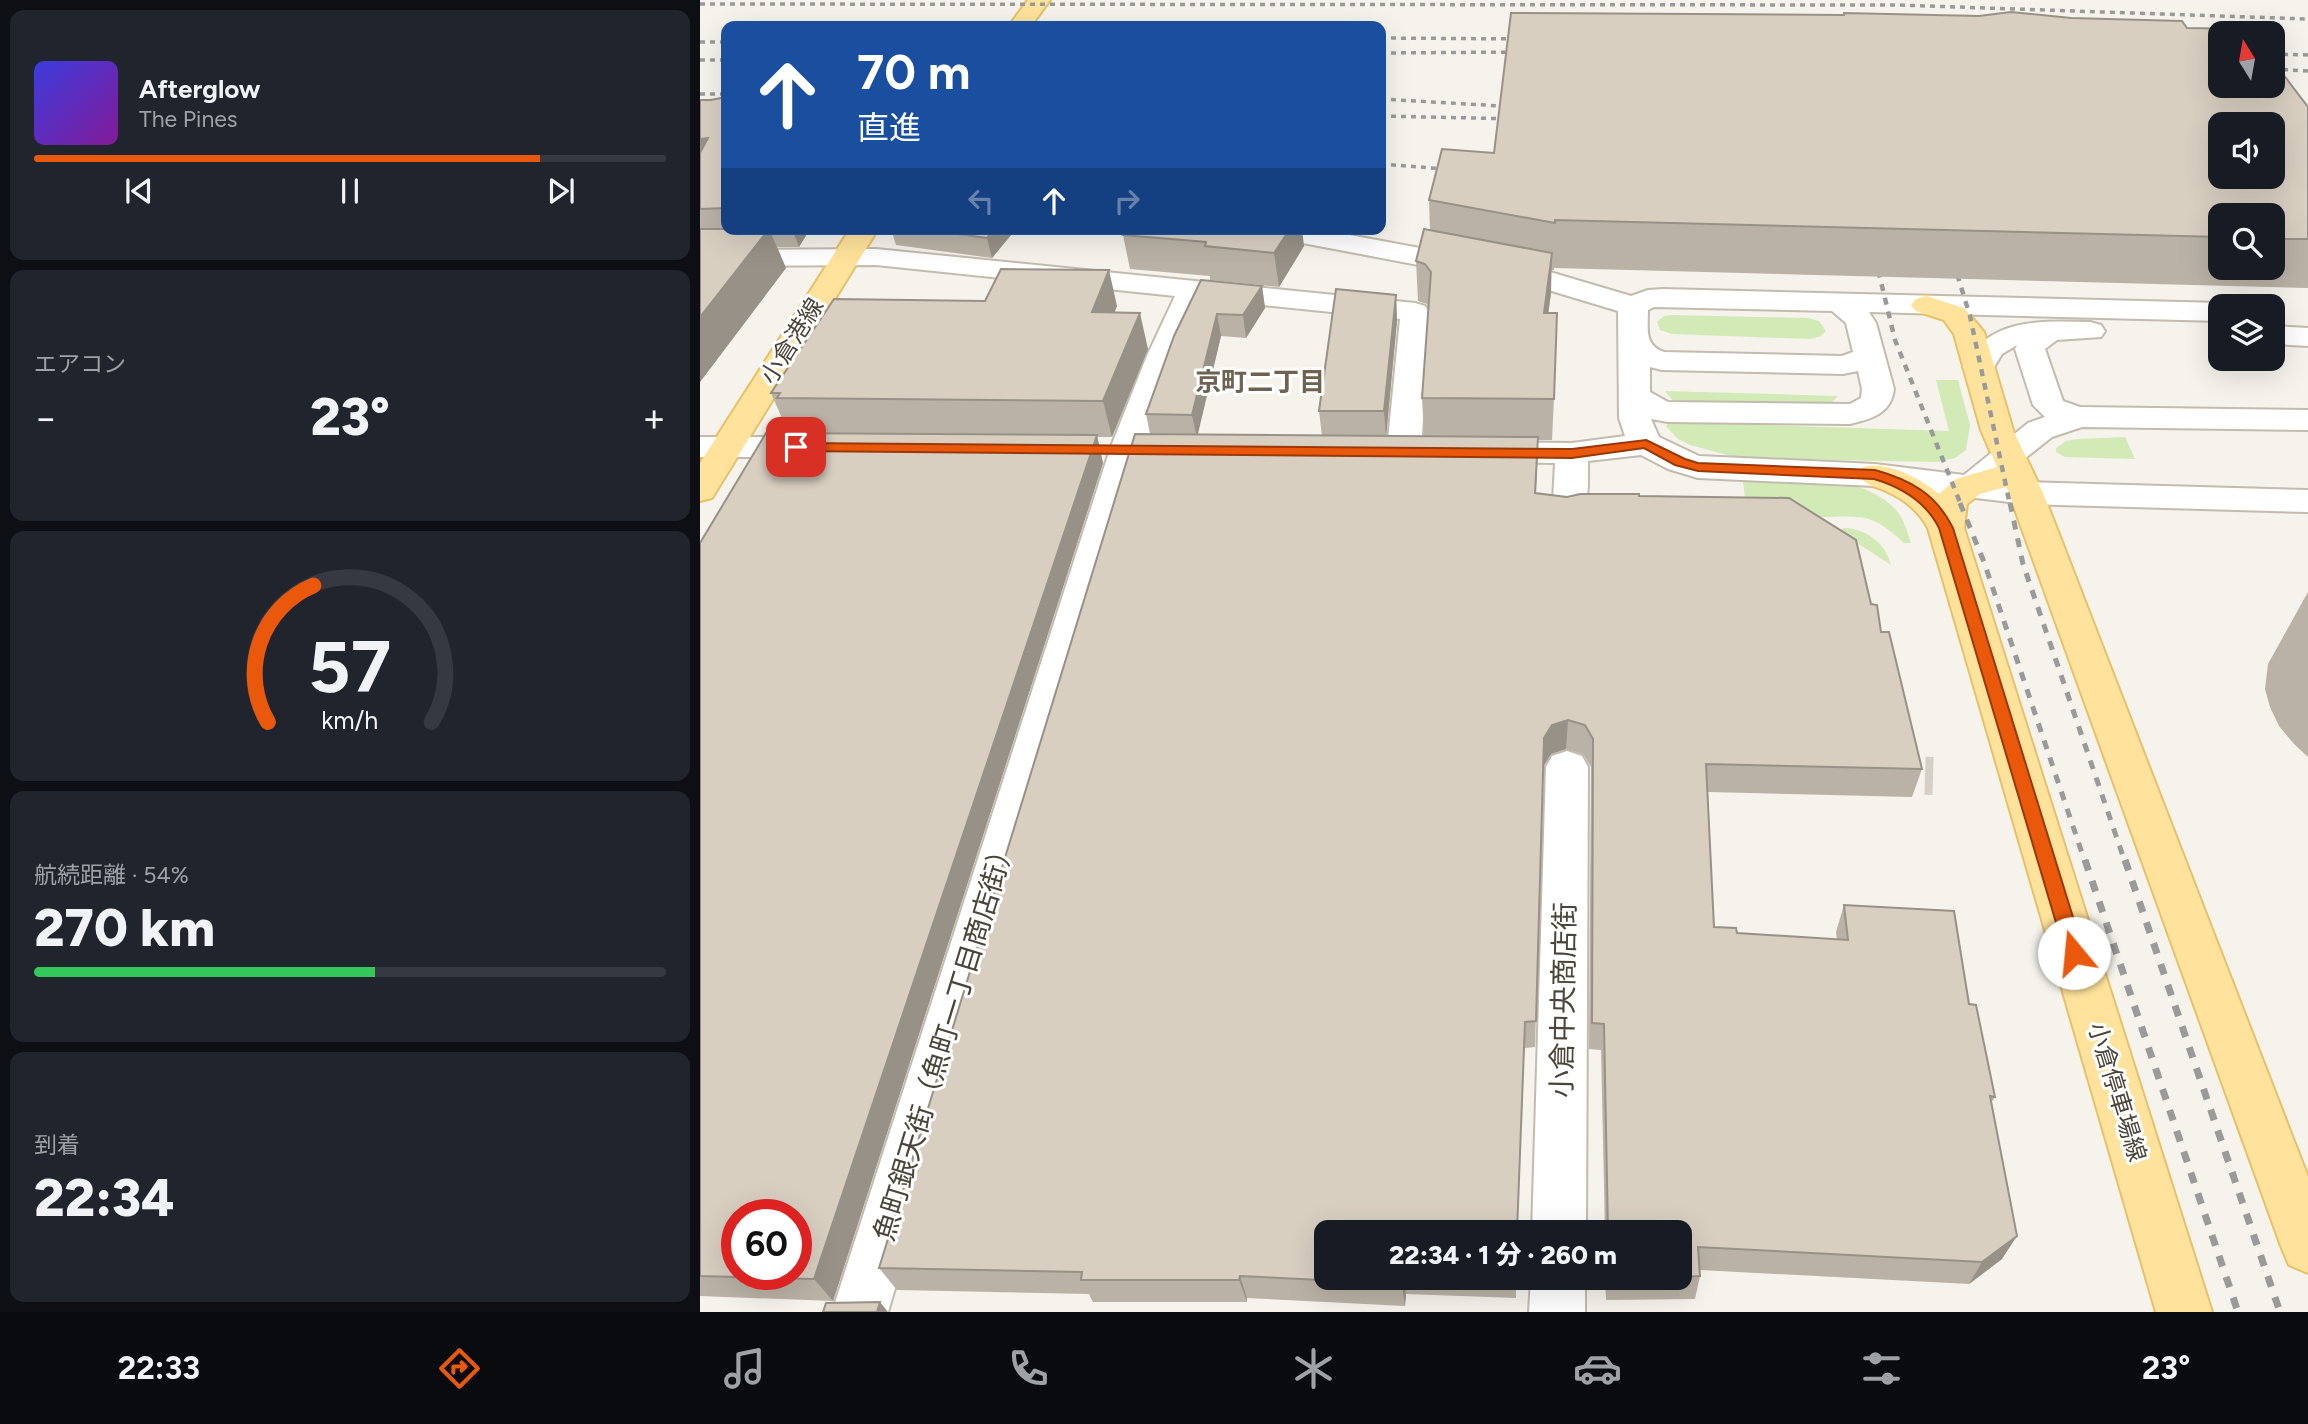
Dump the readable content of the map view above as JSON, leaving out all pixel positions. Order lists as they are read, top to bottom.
{
  "streets": {
    "main road": ["小倉港線", "小倉停車場線"],
    "street": ["小倉中央商店街", "魚町銀天街（魚町一丁目商店街）"]
  },
  "districts": ["京町二丁目"],
  "north": "top",
  "page": {
    "turn": ["70 m", "直進"],
    "song": ["Afterglow", "The Pines"],
    "tile": [
      "エアコン",
      ["航続距離 · 54%", "270 km"],
      ["到着", "22:34"]
    ],
    "heat": ["−", "23°", "+"],
    "limit": "60",
    "trip": "22:34 · 1 分 · 260 m",
    "tabs": ["22:33", "23°"],
    "gauge": ["57", "km/h"]
  }
}
